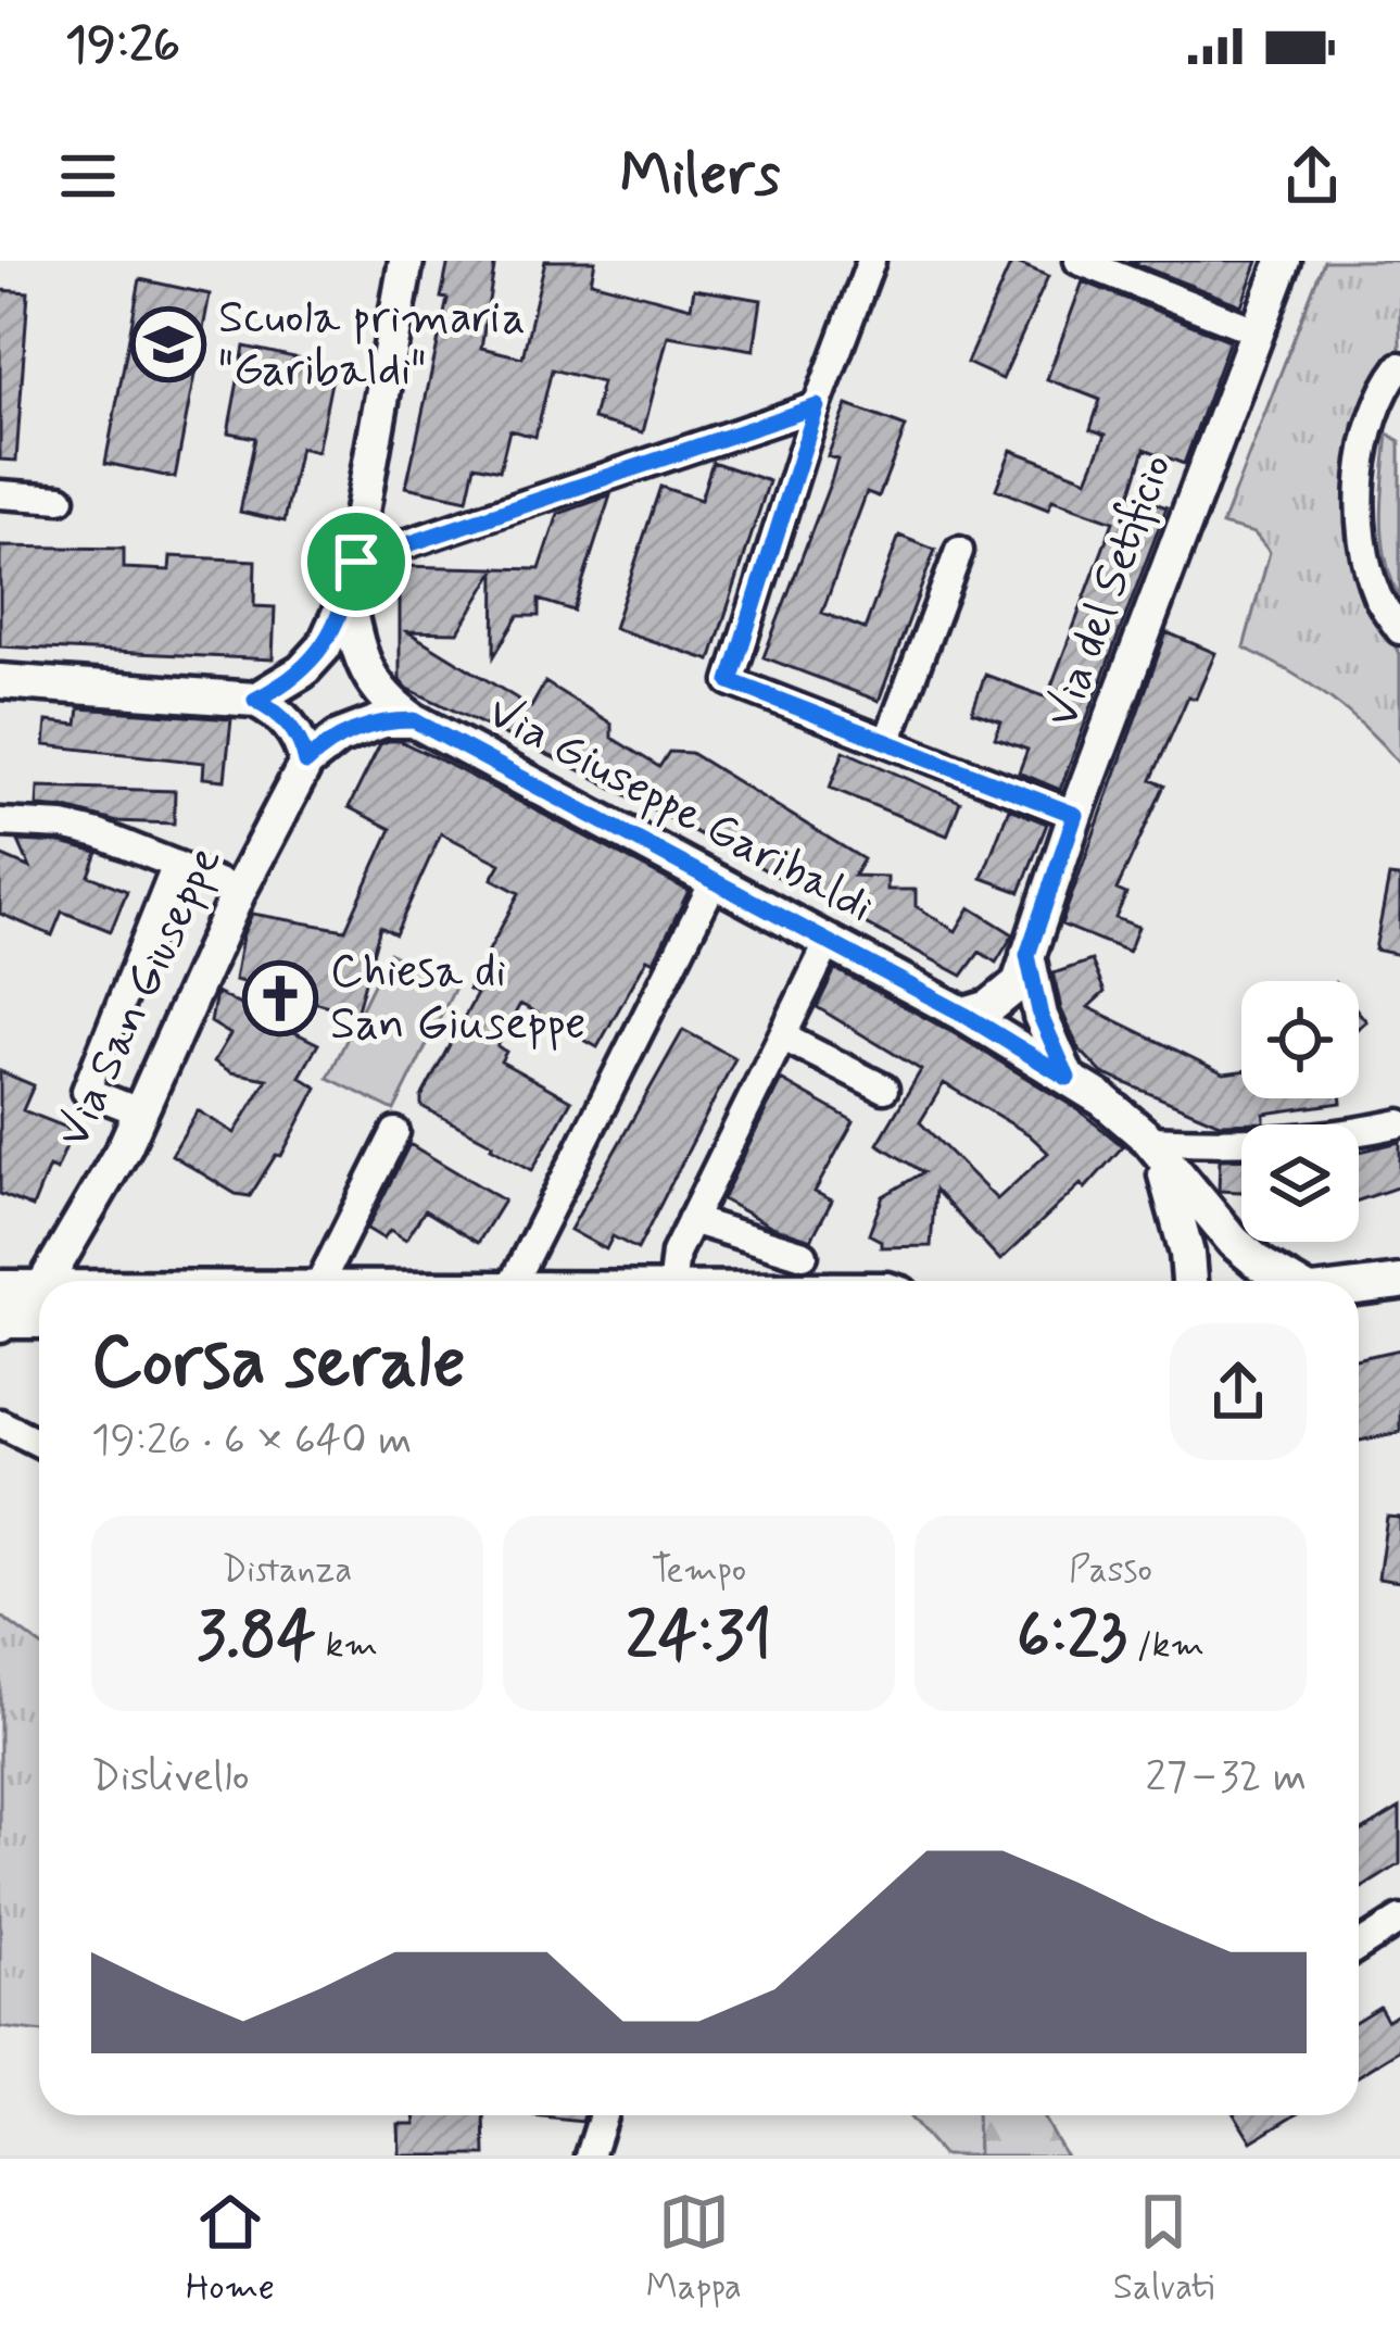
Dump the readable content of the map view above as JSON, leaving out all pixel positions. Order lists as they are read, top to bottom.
{
  "streets": {
    "main road": ["Via del Setificio", "Via Giuseppe Garibaldi", "Via San Giuseppe"]
  },
  "crossings": [
    ["Via del Setificio", "Via Giuseppe Garibaldi"]
  ],
  "places": {
    "school or university": ["Scuola primaria \"Garibaldi\""],
    "church": ["Chiesa di San Giuseppe"]
  },
  "page": {
    "status": "19:26",
    "header": "Milers",
    "heading": ["Corsa serale", "19:26 · 6 × 640 m"],
    "stats": [
      ["Distanza", "3.84 km"],
      ["Tempo", "24:31"],
      ["Passo", "6:23 /km"]
    ],
    "chart": ["Dislivello", "27–32 m"],
    "tabs": ["Home", "Mappa", "Salvati"]
  }
}
